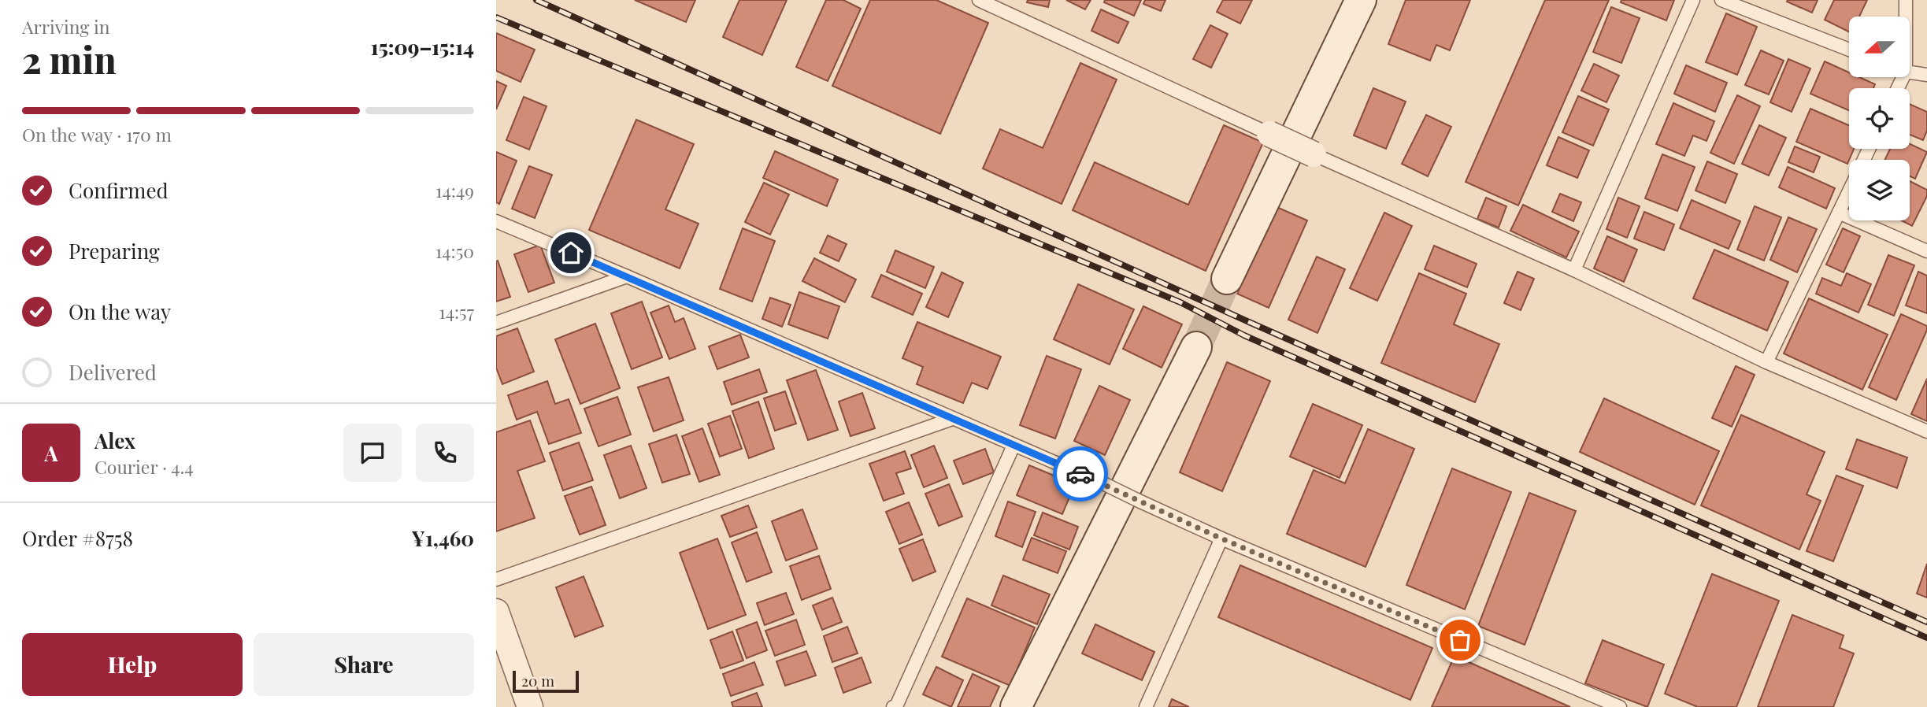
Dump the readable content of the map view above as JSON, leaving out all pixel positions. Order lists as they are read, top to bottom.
{
  "scale_bar": "20 m",
  "north": "left",
  "page": {
    "heading": ["2 min", "Arriving in", "15:09–15:14"],
    "panel": [
      "Alex",
      "Courier · 4.4",
      "Order #8758",
      "¥1,460"
    ],
    "bar": "On the way · 170 m",
    "list": [
      ["Confirmed", "14:49"],
      ["Preparing", "14:50"],
      ["On the way", "14:57"],
      "Delivered"
    ],
    "round": "A",
    "buttons": ["Help", "Share"],
    "scale": "20 m"
  }
}
